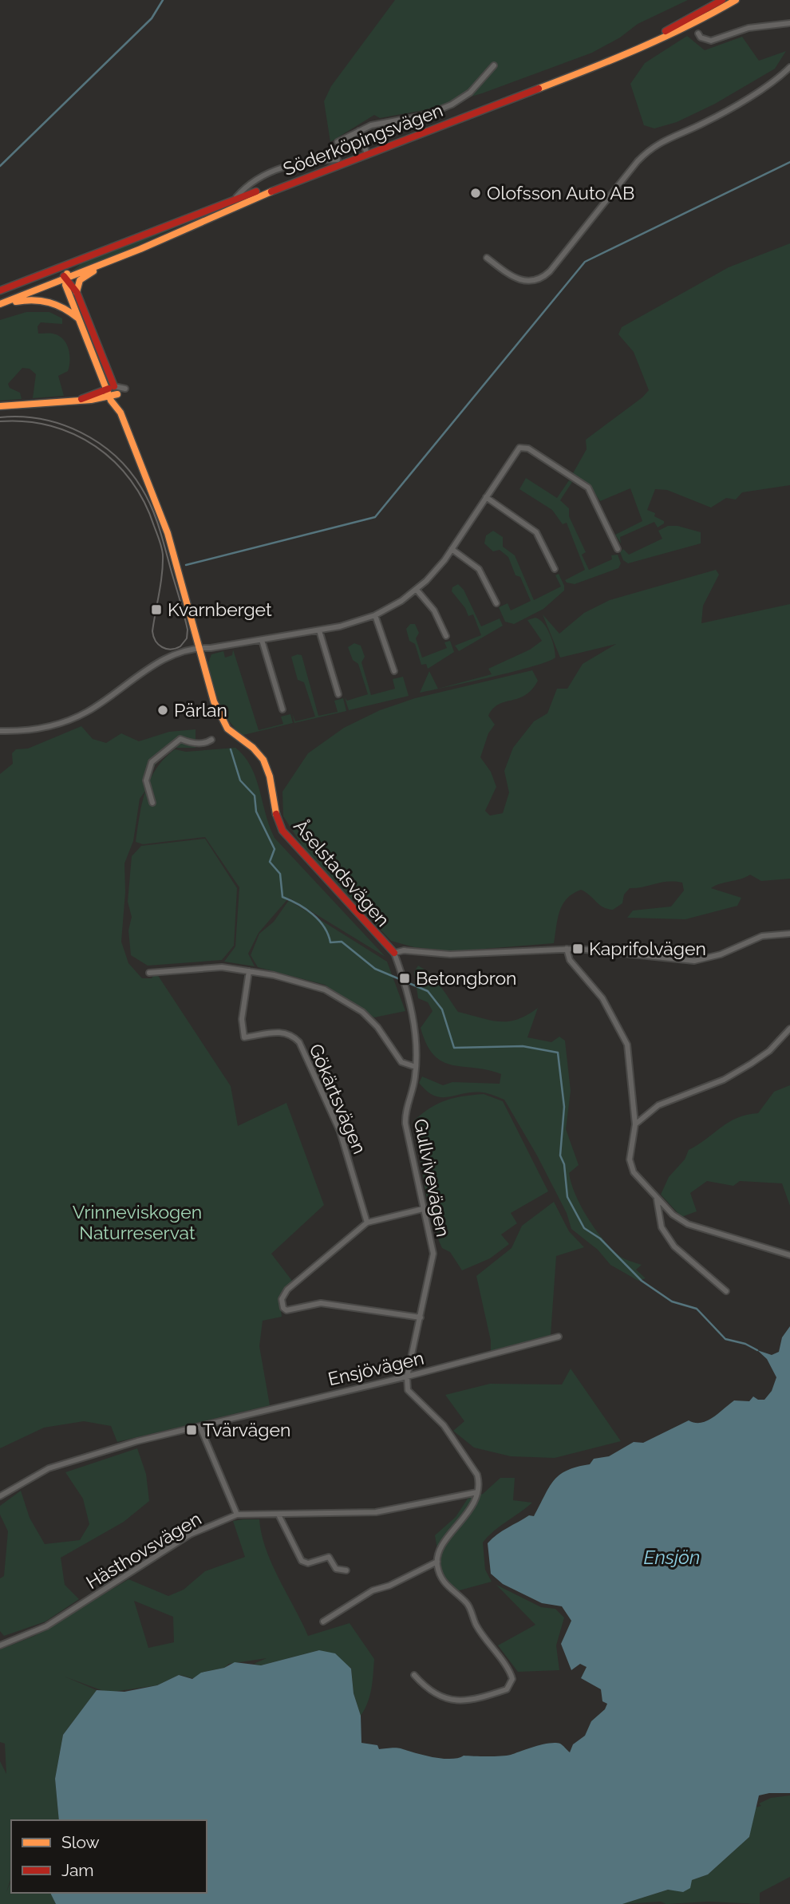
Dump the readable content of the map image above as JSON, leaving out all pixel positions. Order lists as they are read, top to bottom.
{
  "streets": {
    "main road": ["Söderköpingsvägen", "Åselstadsvägen"],
    "street": [
      "Gökärtsvägen",
      "Gullvivevägen",
      "Ensjövägen",
      "Hästhovsvägen"
    ]
  },
  "crossings": [
    ["Söderköpingsvägen", "Åselstadsvägen"],
    ["Åselstadsvägen", "Gullvivevägen"],
    ["Gullvivevägen", "Ensjövägen"]
  ],
  "water": ["Ensjön"],
  "parks": ["Vrinneviskogen Naturreservat"],
  "places": {
    "other": ["Olofsson Auto AB", "Pärlan"],
    "transit": [
      "Kvarnberget",
      "Kaprifolvägen",
      "Betongbron",
      "Tvärvägen"
    ]
  },
  "legend": ["Slow", "Jam"]
}
